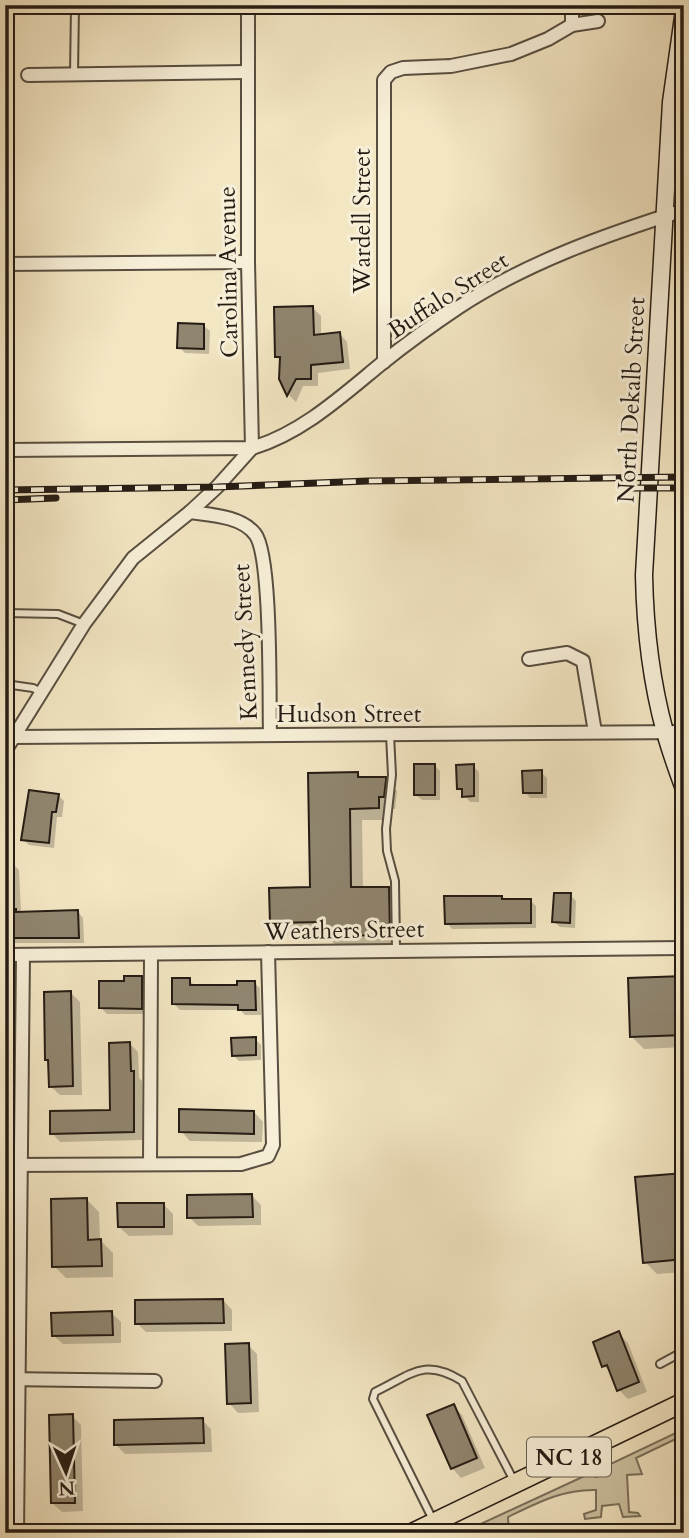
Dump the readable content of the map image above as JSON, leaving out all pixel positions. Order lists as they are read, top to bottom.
{
  "streets": {
    "main road": ["North Dekalb Street", "NC 18"],
    "street": [
      "Wardell Street",
      "Carolina Avenue",
      "Buffalo Street",
      "Kennedy Street",
      "Hudson Street",
      "Weathers Street"
    ]
  },
  "crossings": [
    ["Wardell Street", "Buffalo Street"],
    ["Carolina Avenue", "Buffalo Street"],
    ["Buffalo Street", "North Dekalb Street"],
    ["North Dekalb Street", "Hudson Street"],
    ["Kennedy Street", "Hudson Street"]
  ],
  "north": "bottom"
}
